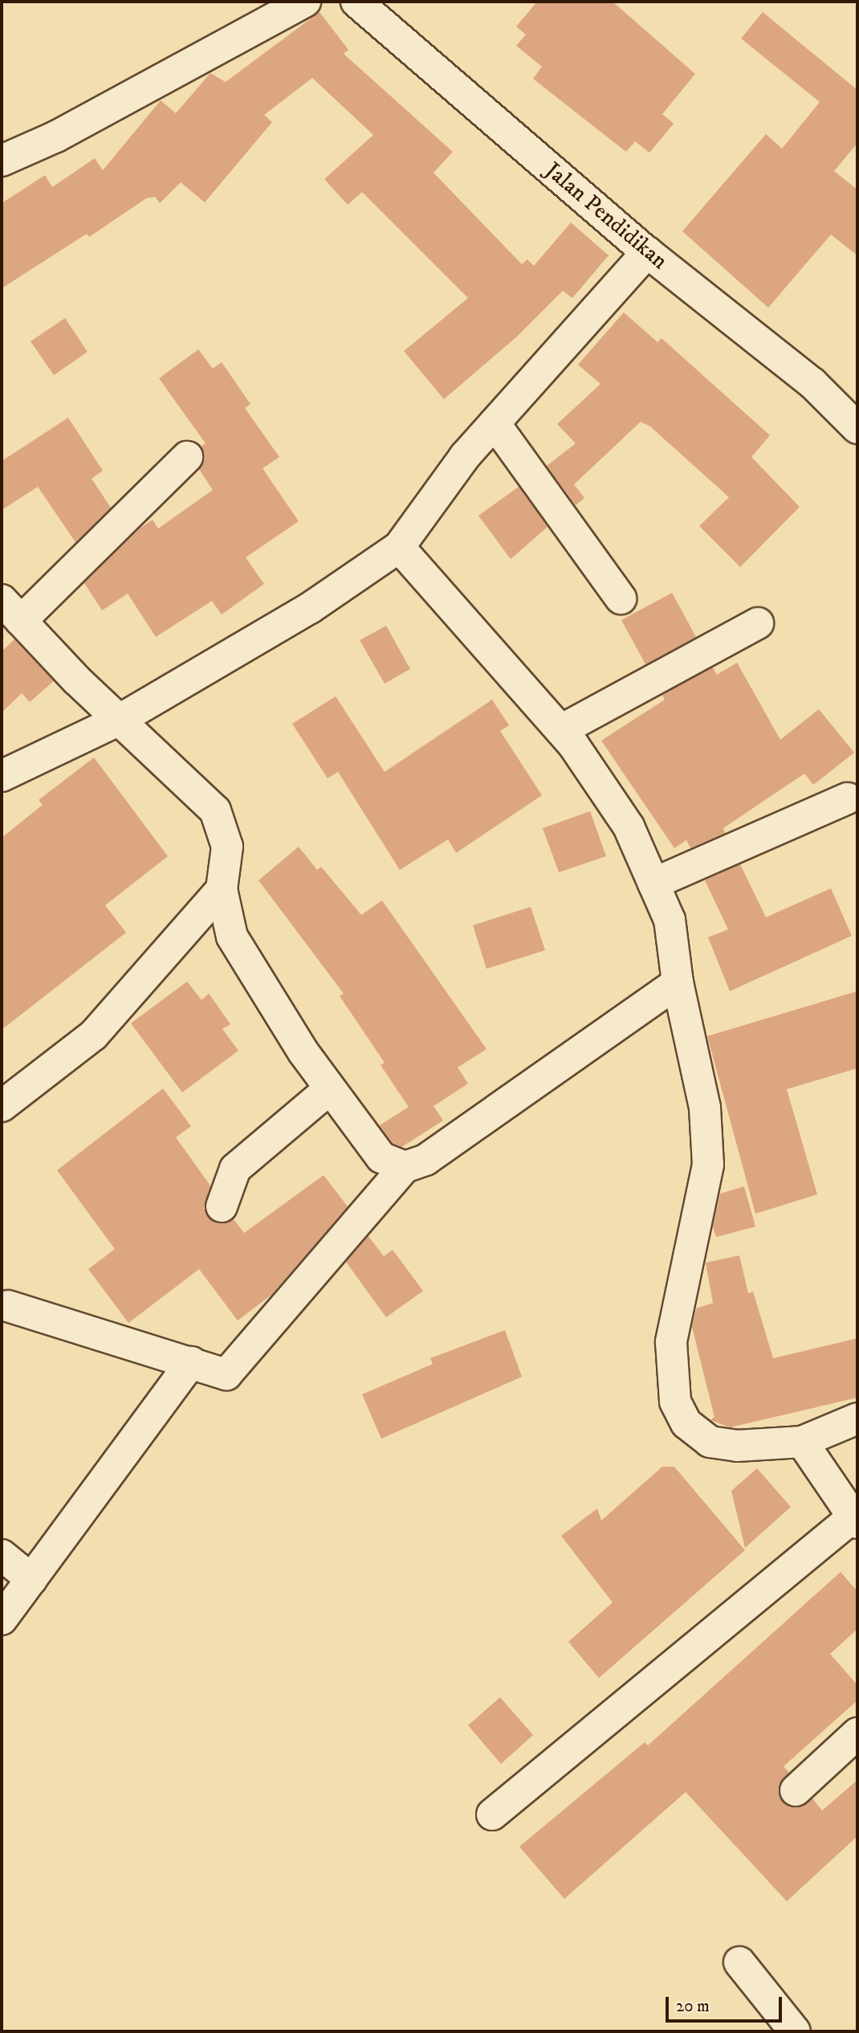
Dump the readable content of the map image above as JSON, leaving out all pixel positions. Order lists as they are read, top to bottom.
{
  "streets": {
    "street": ["Jalan Pendidikan"]
  },
  "scale_bar": "20 m"
}
